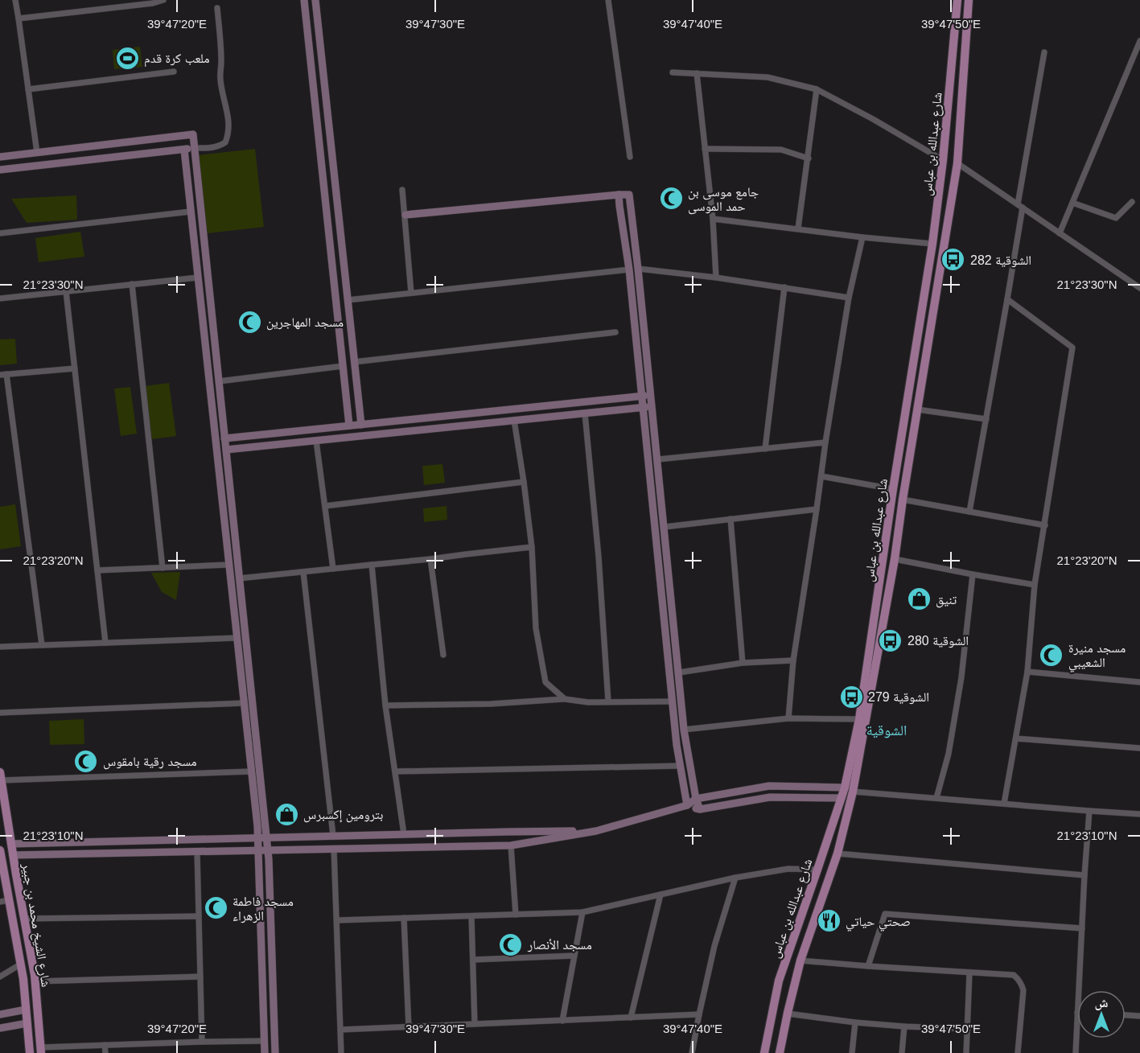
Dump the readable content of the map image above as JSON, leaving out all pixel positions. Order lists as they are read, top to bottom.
{
  "streets": {
    "main road": ["شارع عبدالله بن عباس", "شارع الشيخ محمد بن جبير"]
  },
  "districts": ["الشوقية"],
  "places": {
    "sports": ["ملعب كرة قدم"],
    "mosque": [
      "جامع موسى بن حمد الموسى",
      "مسجد المهاجرين",
      "مسجد منيرة الشعيبي",
      "مسجد رقية بامقوس",
      "مسجد فاطمة الزهراء",
      "مسجد الأنصار"
    ],
    "bus stop": ["الشوقية 282", "الشوقية 280", "الشوقية 279"],
    "shop": ["تنيق", "بترومين إكسبرس"],
    "restaurant": ["صحتي حياتي"]
  },
  "north": "top",
  "coordinates": [
    "39°47'20\"E",
    "39°47'30\"E",
    "39°47'40\"E",
    "39°47'50\"E",
    "21°23'30\"N",
    "21°23'20\"N",
    "21°23'10\"N"
  ]
}
